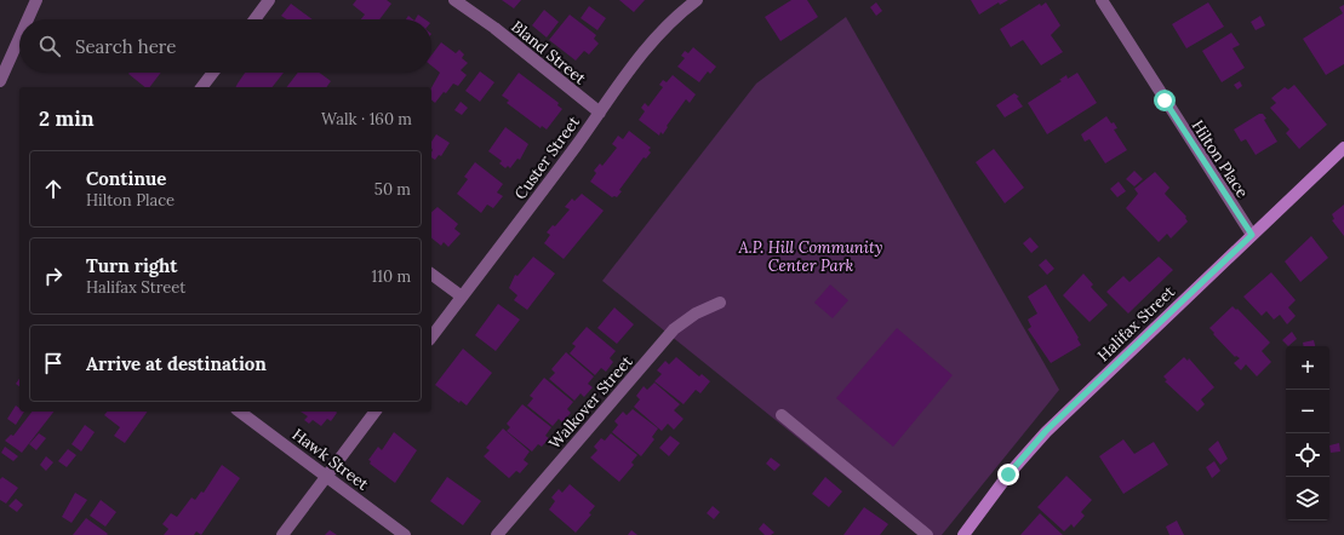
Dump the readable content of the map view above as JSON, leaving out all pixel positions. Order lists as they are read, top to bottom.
{
  "streets": {
    "main road": ["Halifax Street"],
    "street": [
      "Bland Street",
      "Custer Street",
      "Hilton Place",
      "Walkover Street",
      "Hawk Street"
    ]
  },
  "crossings": [
    ["Bland Street", "Custer Street"],
    ["Hilton Place", "Halifax Street"]
  ],
  "parks": ["A.P. Hill Community Center Park"],
  "page": {
    "search": "Search here",
    "heading": ["2 min", "Walk · 160 m"],
    "list": [
      ["Continue", "Hilton Place", "50 m"],
      ["Turn right", "Halifax Street", "110 m"],
      "Arrive at destination"
    ],
    "map_buttons": ["+", "−"]
  }
}
